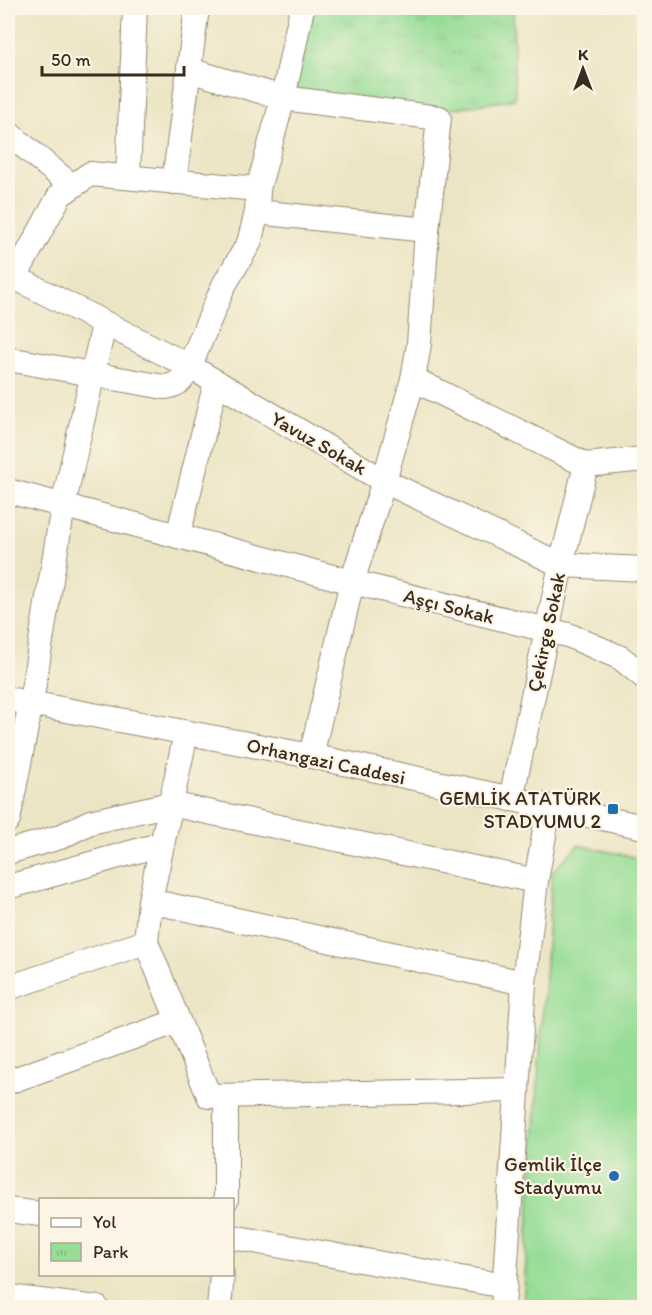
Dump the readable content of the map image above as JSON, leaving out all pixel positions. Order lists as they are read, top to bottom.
{
  "streets": {
    "street": [
      "Yavuz Sokak",
      "Aşçı Sokak",
      "Çekirge Sokak",
      "Orhangazi Caddesi"
    ]
  },
  "crossings": [
    ["Yavuz Sokak", "Çekirge Sokak"],
    ["Aşçı Sokak", "Çekirge Sokak"],
    ["Çekirge Sokak", "Orhangazi Caddesi"]
  ],
  "places": {
    "transit": ["GEMLİK ATATÜRK STADYUMU 2"],
    "other": ["Gemlik İlçe Stadyumu"]
  },
  "legend": ["Yol", "Park"],
  "scale_bar": "50 m",
  "north": "top"
}
